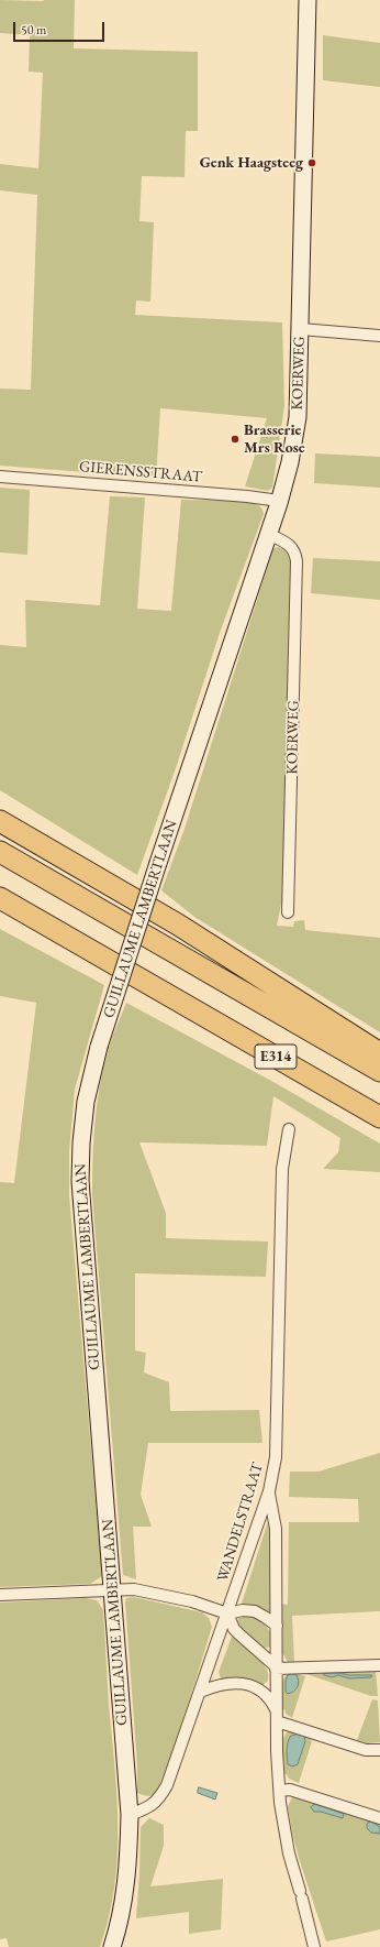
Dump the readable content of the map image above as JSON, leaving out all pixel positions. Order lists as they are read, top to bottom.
{
  "streets": {
    "highway": ["E314"],
    "street": [
      "KOERWEG",
      "GIERENSSTRAAT",
      "GUILLAUME LAMBERTLAAN",
      "WANDELSTRAAT"
    ]
  },
  "crossings": [
    ["KOERWEG", "GIERENSSTRAAT"],
    ["KOERWEG", "GUILLAUME LAMBERTLAAN"],
    ["GUILLAUME LAMBERTLAAN", "WANDELSTRAAT"]
  ],
  "places": ["Genk Haagsteeg", "Brasserie Mrs Rose"],
  "scale_bar": "50 m"
}
